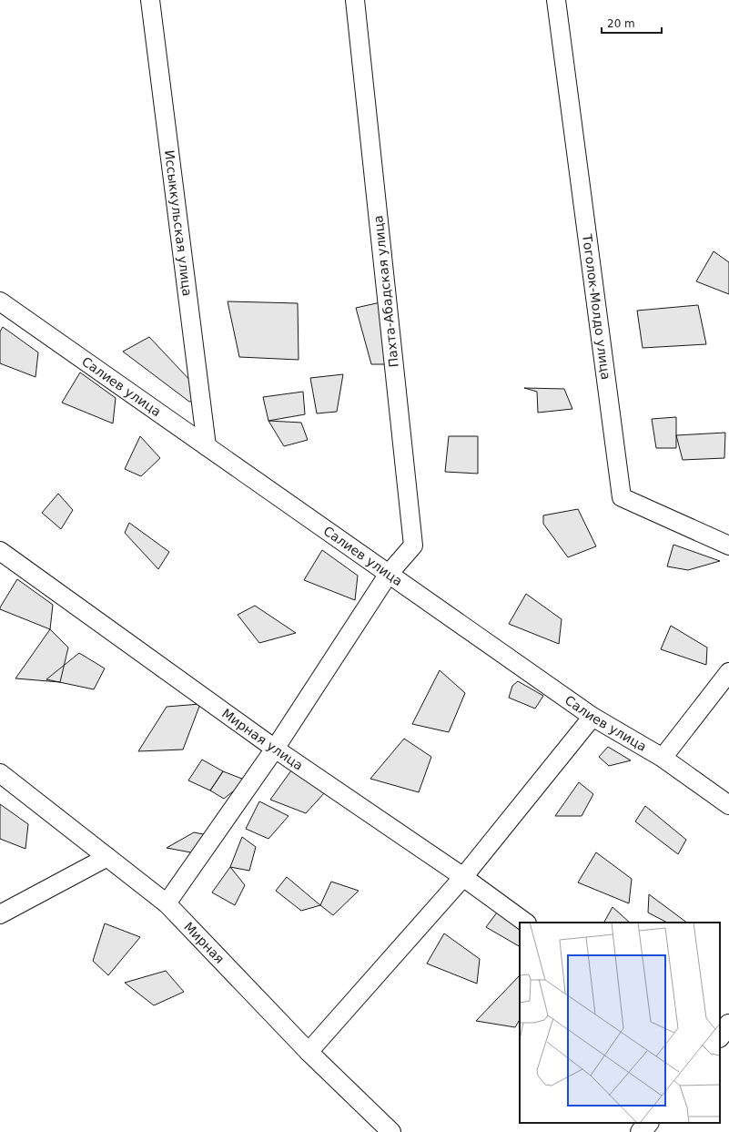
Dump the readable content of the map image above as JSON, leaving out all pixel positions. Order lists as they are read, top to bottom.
{
  "streets": {
    "street": [
      "Иссыккульская улица",
      "Пахта-Абадская улица",
      "Тоголок-Молдо улица",
      "Салиев улица",
      "Мирная улица",
      "Мирная"
    ]
  },
  "crossings": [
    ["Иссыккульская улица", "Салиев улица"],
    ["Пахта-Абадская улица", "Салиев улица"],
    ["Пахта-Абадская улица", "Мирная улица"],
    ["Пахта-Абадская улица", "Мирная"]
  ],
  "scale_bar": "20 m"
}
